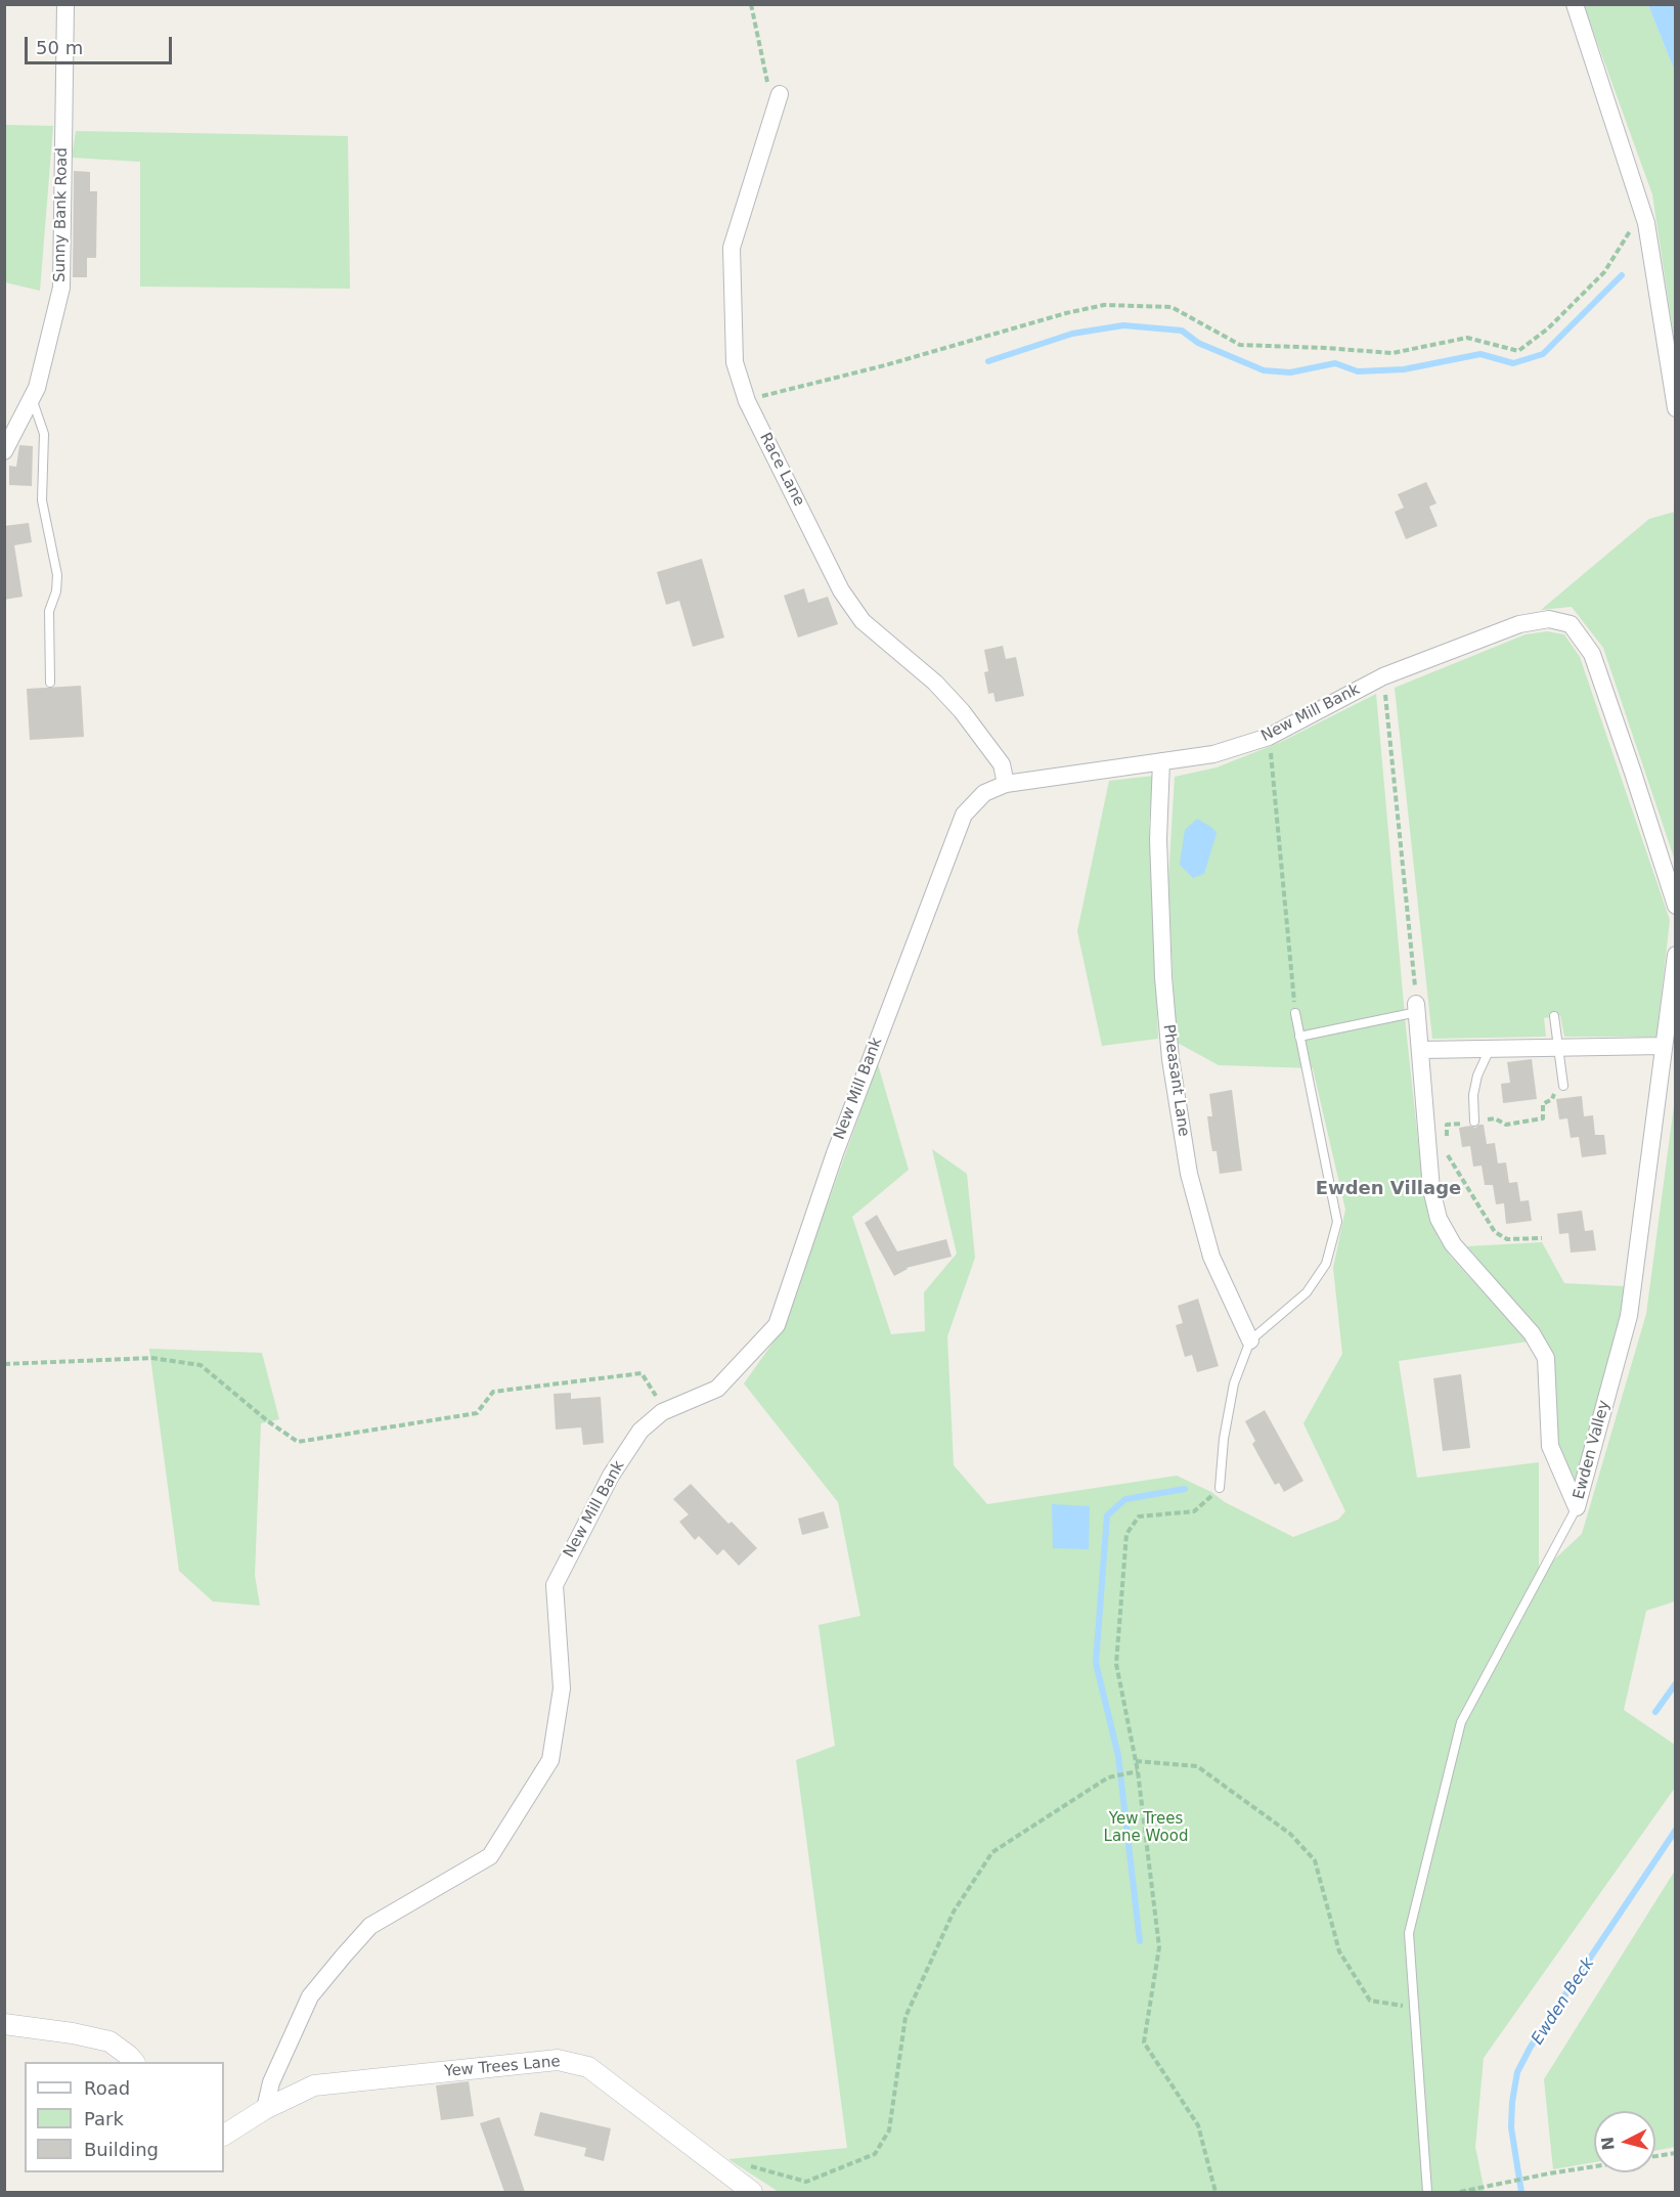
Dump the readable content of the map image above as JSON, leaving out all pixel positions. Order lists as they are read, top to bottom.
{
  "streets": {
    "street": [
      "Sunny Bank Road",
      "Race Lane",
      "New Mill Bank",
      "Pheasant Lane",
      "Ewden Valley",
      "Yew Trees Lane"
    ]
  },
  "crossings": [
    ["Race Lane", "New Mill Bank"],
    ["New Mill Bank", "Pheasant Lane"],
    ["New Mill Bank", "Yew Trees Lane"]
  ],
  "districts": ["Ewden Village"],
  "water": ["Ewden Beck"],
  "parks": ["Yew Trees Lane Wood"],
  "legend": ["Road", "Park", "Building"],
  "scale_bar": "50 m",
  "north": "left"
}
